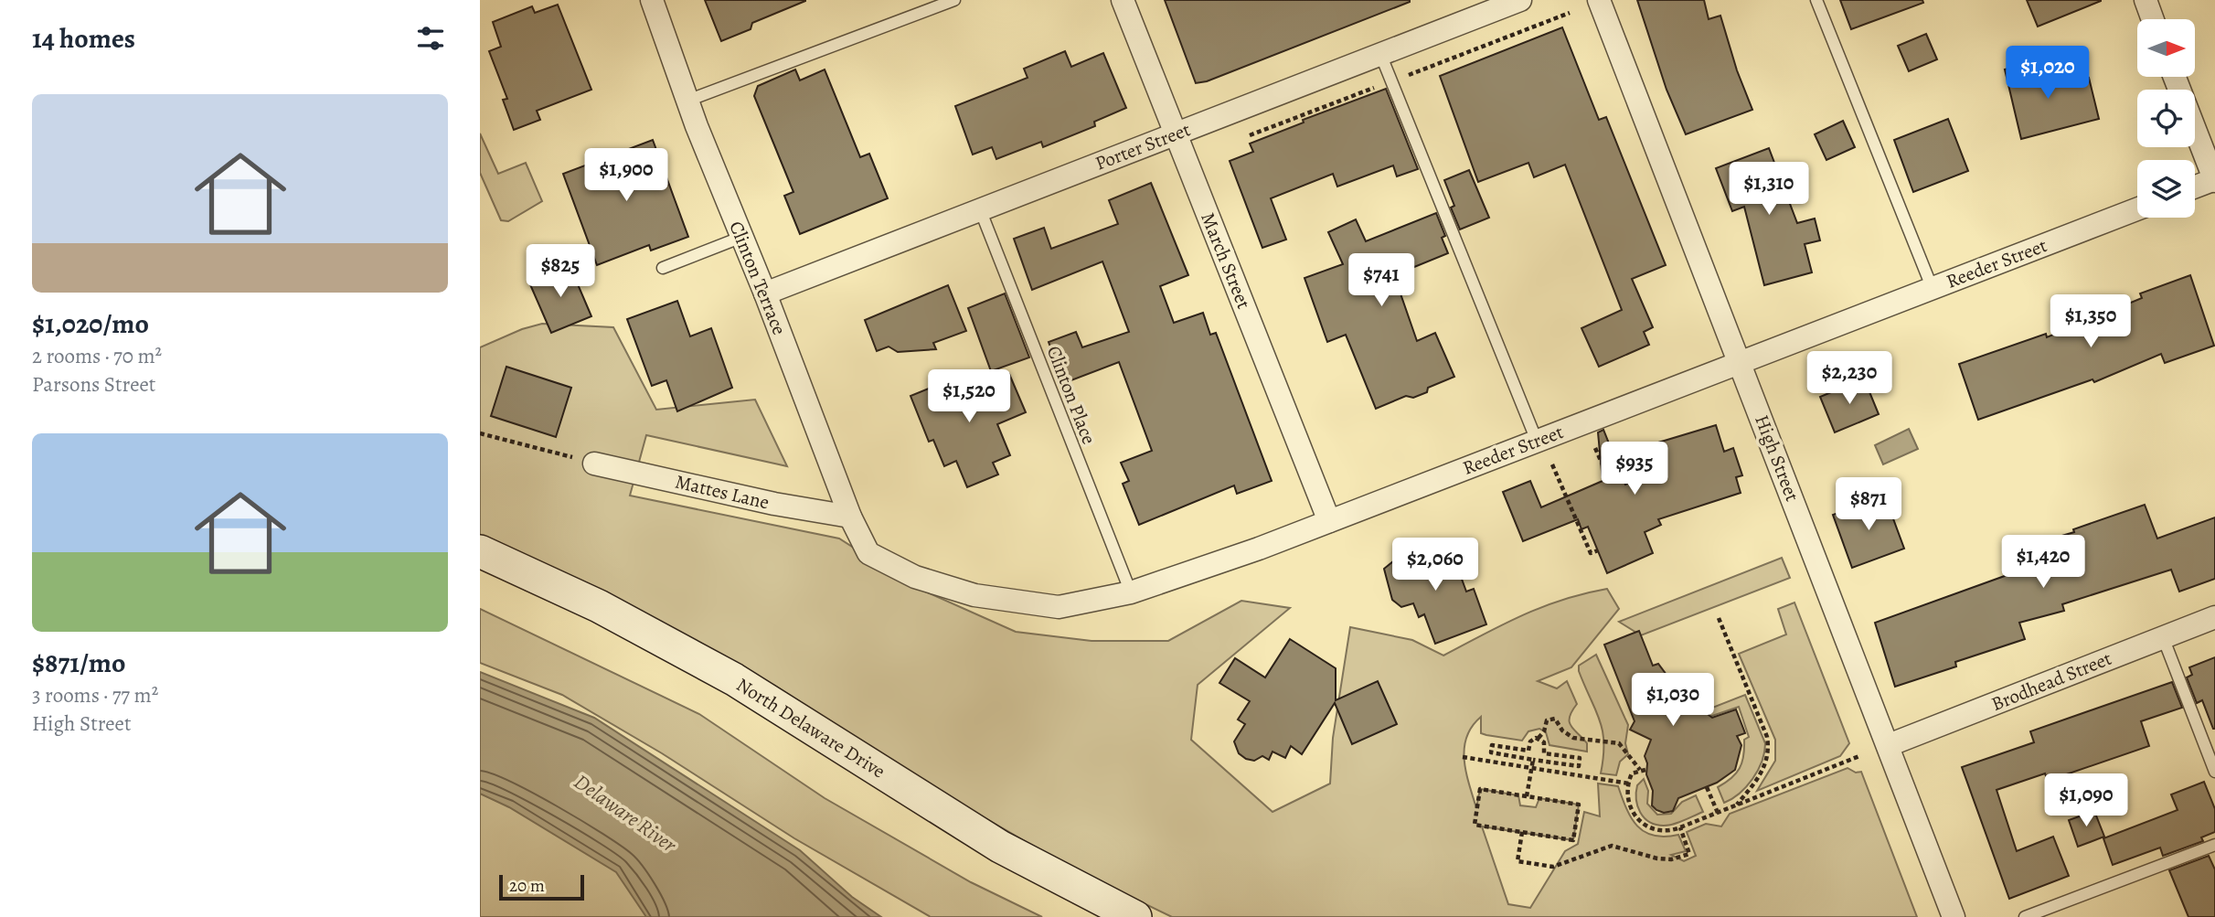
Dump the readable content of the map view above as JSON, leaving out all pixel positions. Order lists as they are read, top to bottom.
{
  "streets": {
    "main road": ["North Delaware Drive"],
    "street": [
      "Porter Street",
      "March Street",
      "Reeder Street",
      "Clinton Terrace",
      "High Street",
      "Mattes Lane",
      "Brodhead Street"
    ],
    "lane": ["Clinton Place"]
  },
  "crossings": [
    ["Porter Street", "March Street"],
    ["Porter Street", "Clinton Terrace"],
    ["Porter Street", "Clinton Place"],
    ["March Street", "Reeder Street"],
    ["Reeder Street", "Clinton Terrace"],
    ["Reeder Street", "Clinton Place"],
    ["Reeder Street", "High Street"],
    ["Clinton Terrace", "Mattes Lane"],
    ["High Street", "Brodhead Street"]
  ],
  "water": ["Delaware River"],
  "scale_bar": "20 m",
  "north": "right",
  "page": {
    "heading": "14 homes",
    "price": [
      "$1,020",
      "$1,900",
      "$1,310",
      "$825",
      "$741",
      "$1,350",
      "$2,230",
      "$1,520",
      "$935",
      "$871",
      "$1,420",
      "$2,060",
      "$1,030",
      "$1,090"
    ],
    "list": [
      {
        "name": "$1,020/mo",
        "note": "2 rooms · 70 m² · Parsons Street"
      },
      {
        "name": "$871/mo",
        "note": "3 rooms · 77 m² · High Street"
      }
    ],
    "scale": "20 m"
  }
}
